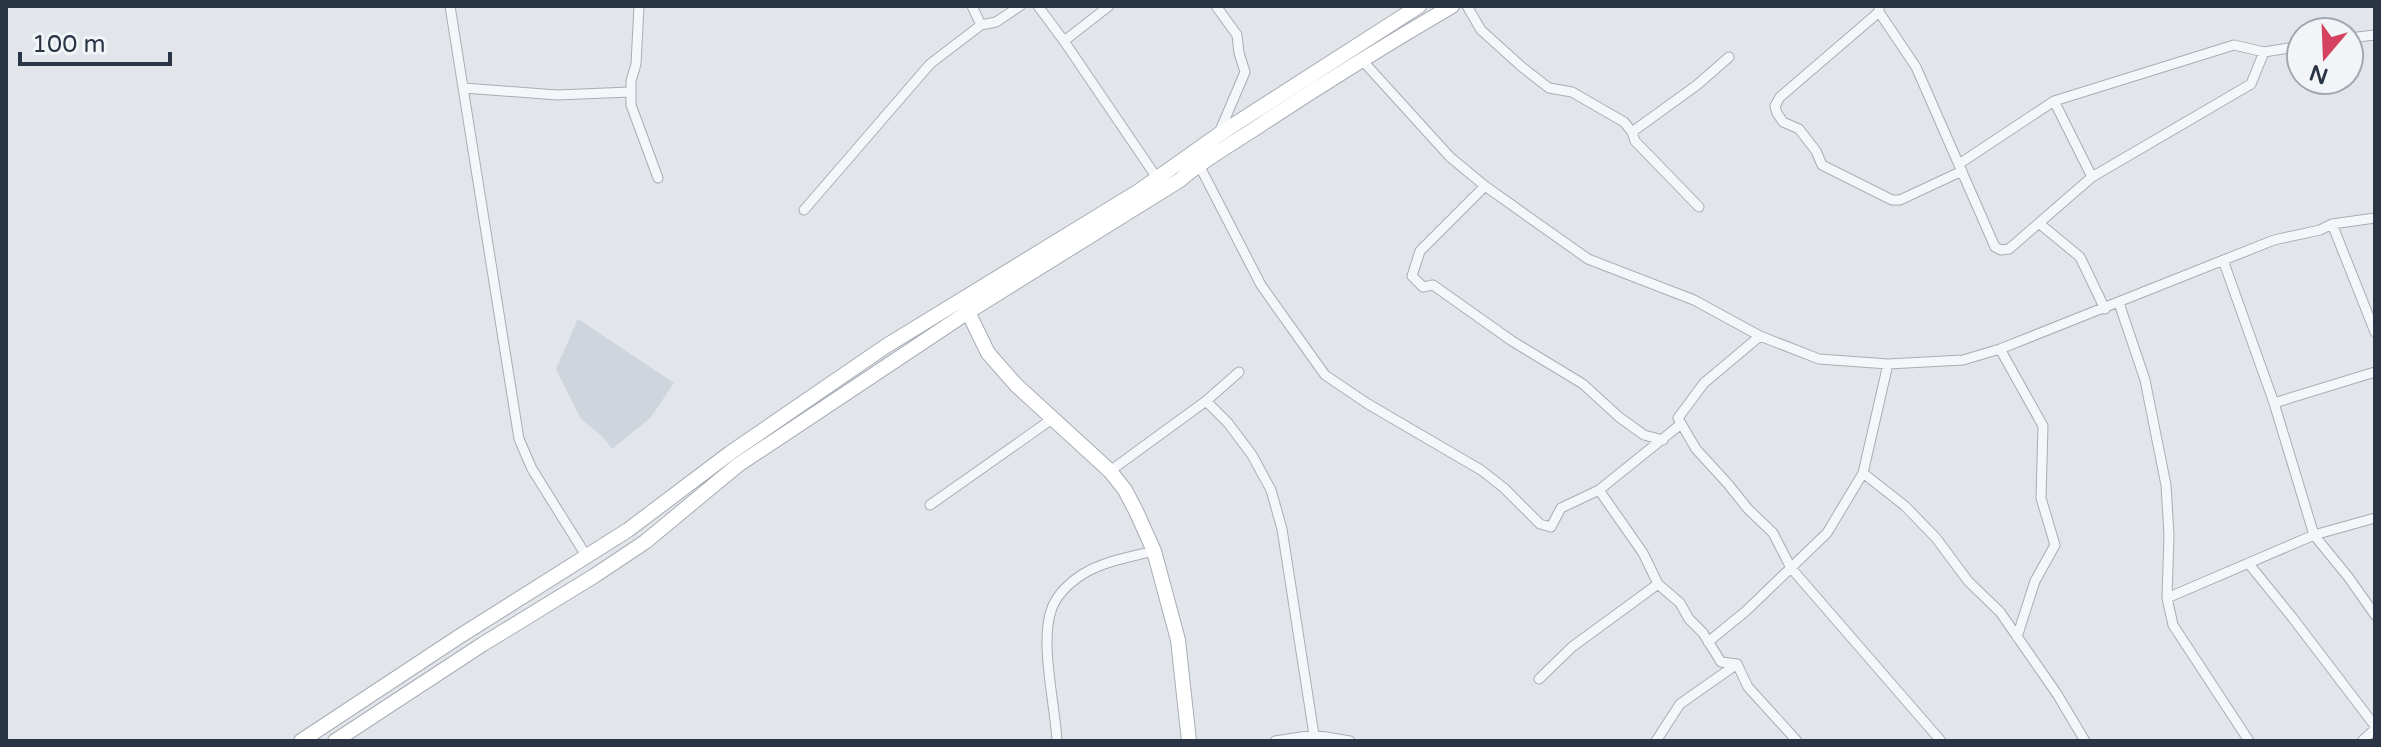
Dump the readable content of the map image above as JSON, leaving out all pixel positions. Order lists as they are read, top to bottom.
{
  "scale_bar": "100 m",
  "north": "bottom"
}
